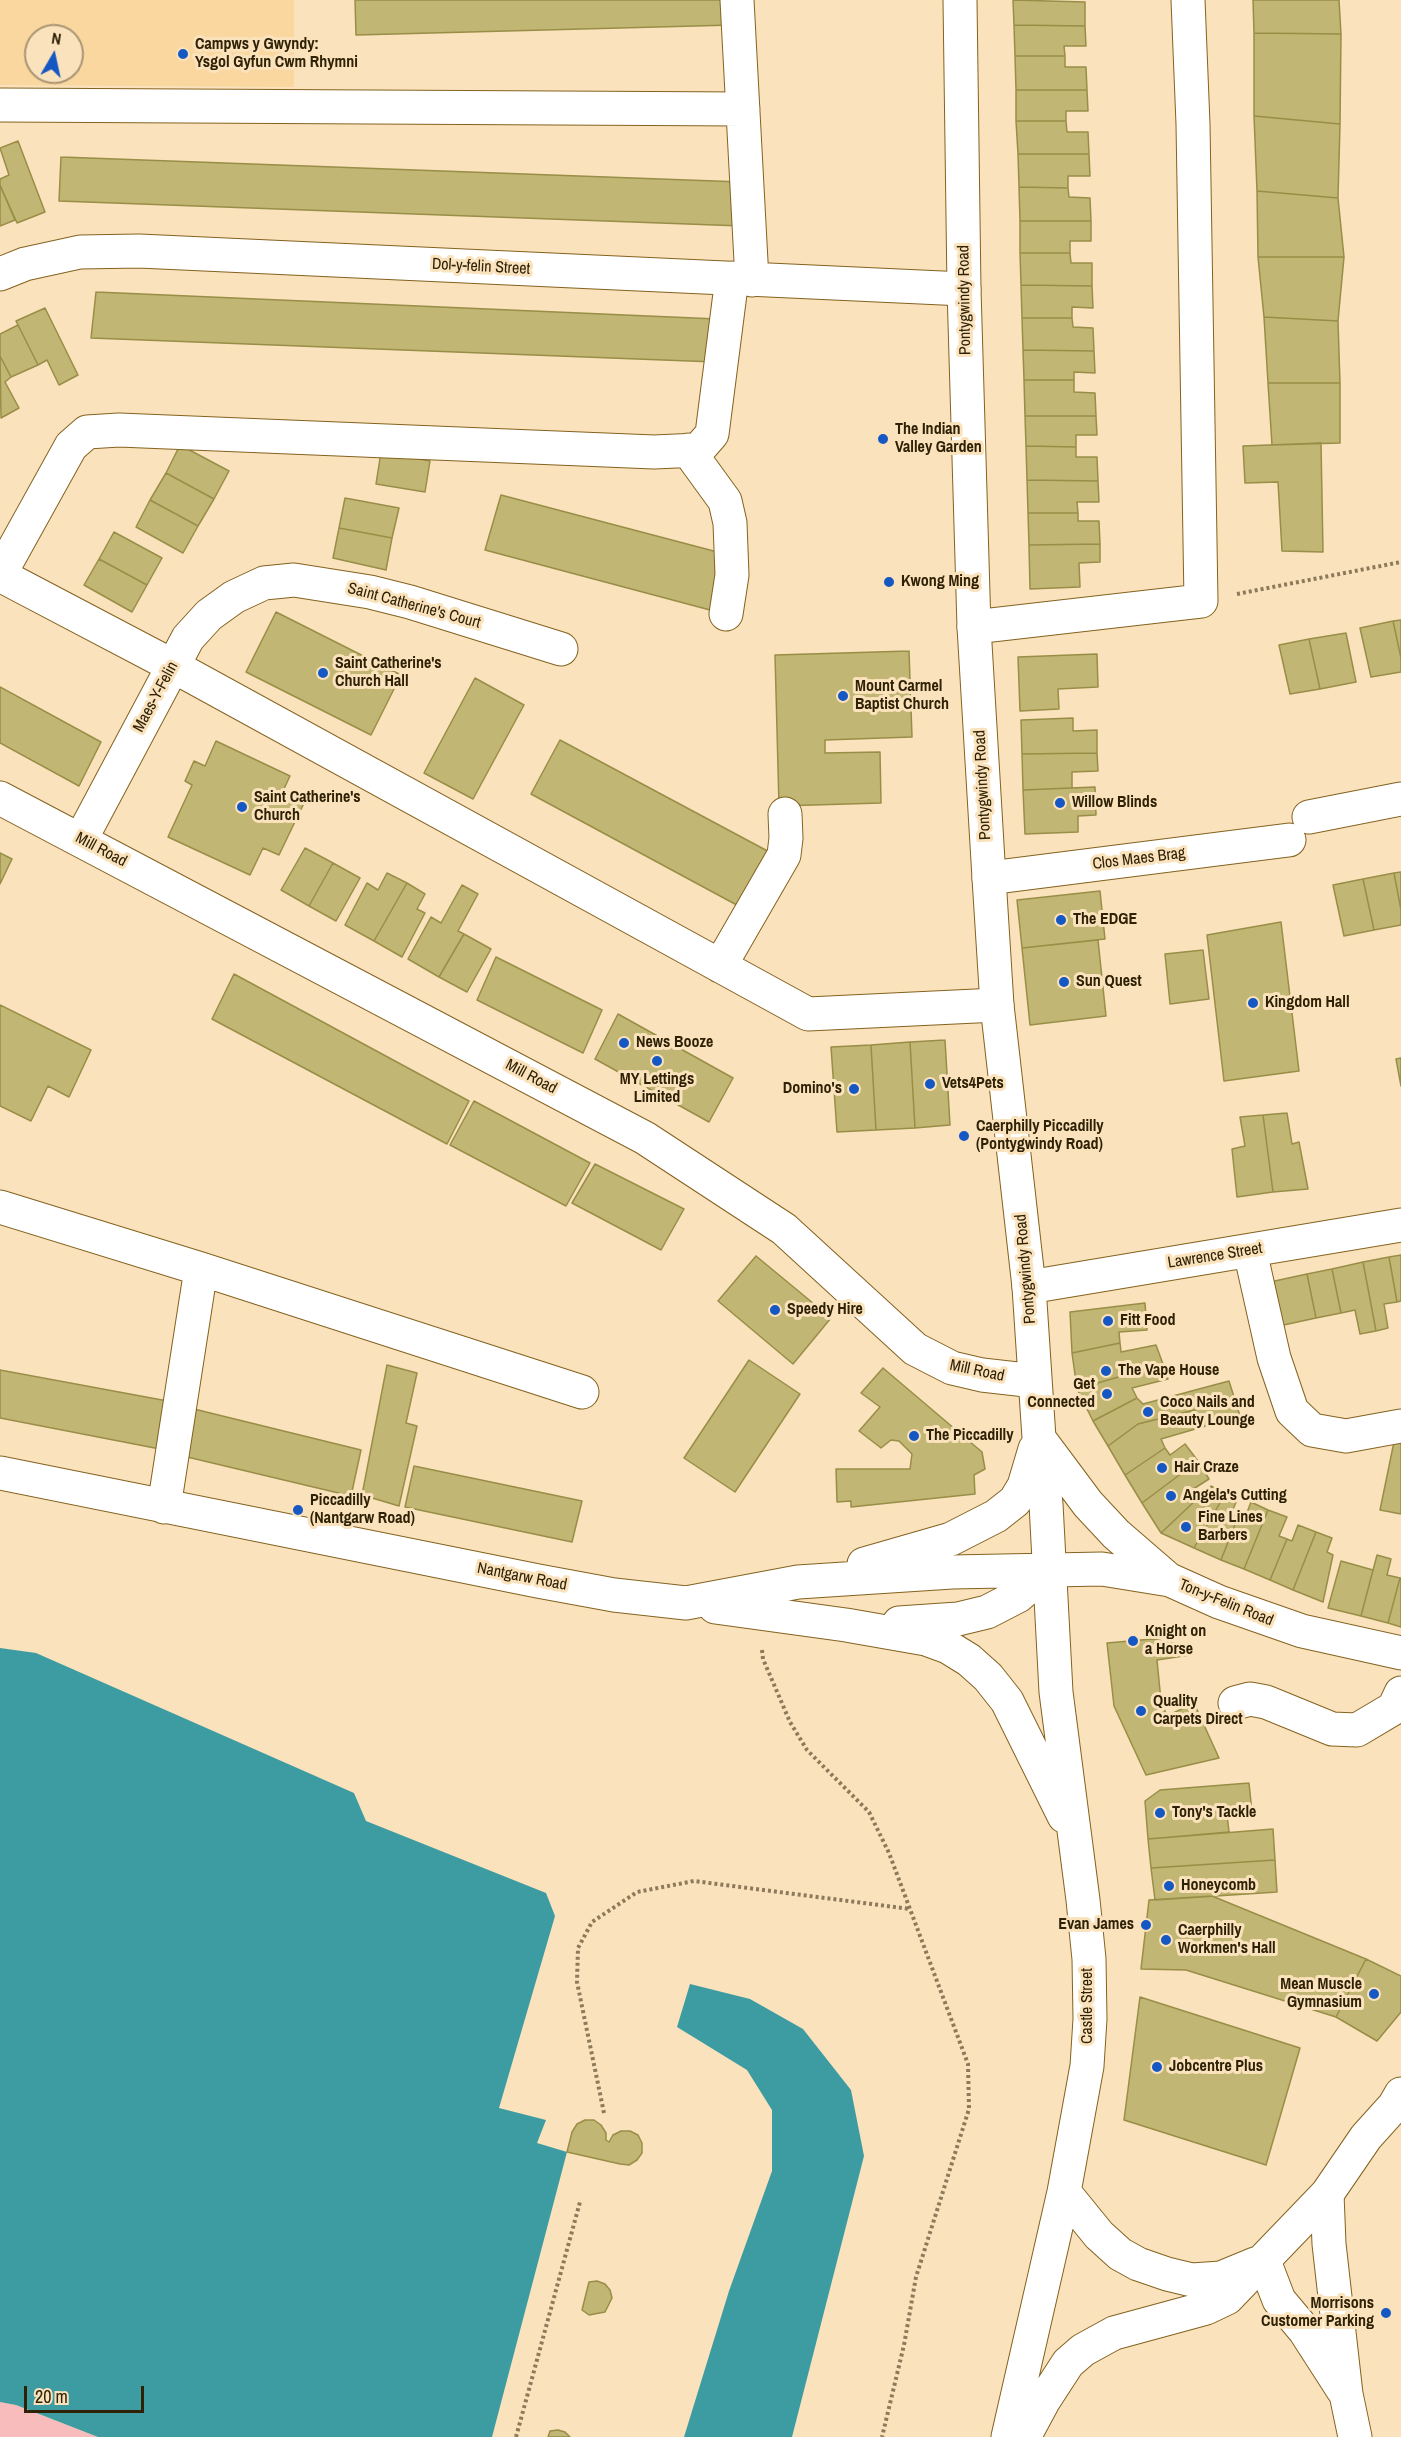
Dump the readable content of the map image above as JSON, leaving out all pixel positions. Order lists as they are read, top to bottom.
{
  "streets": {
    "main road": [
      "Dol-y-felin Street",
      "Pontygwindy Road",
      "Saint Catherine's Court",
      "Maes-Y-Felin",
      "Mill Road",
      "Clos Maes Brag",
      "Lawrence Street",
      "Nantgarw Road",
      "Ton-y-Felin Road",
      "Castle Street"
    ]
  },
  "crossings": [
    ["Dol-y-felin Street", "Pontygwindy Road"],
    ["Pontygwindy Road", "Mill Road"],
    ["Pontygwindy Road", "Clos Maes Brag"],
    ["Pontygwindy Road", "Lawrence Street"],
    ["Pontygwindy Road", "Nantgarw Road"],
    ["Pontygwindy Road", "Ton-y-Felin Road"],
    ["Pontygwindy Road", "Castle Street"],
    ["Saint Catherine's Court", "Maes-Y-Felin"],
    ["Maes-Y-Felin", "Mill Road"],
    ["Nantgarw Road", "Ton-y-Felin Road"],
    ["Nantgarw Road", "Castle Street"],
    ["Ton-y-Felin Road", "Castle Street"]
  ],
  "places": [
    "Campws y Gwyndy: Ysgol Gyfun Cwm Rhymni",
    "The Indian Valley Garden",
    "Kwong Ming",
    "Saint Catherine's Church Hall",
    "Mount Carmel Baptist Church",
    "Willow Blinds",
    "Saint Catherine's Church",
    "The EDGE",
    "Sun Quest",
    "Kingdom Hall",
    "News Booze",
    "MY Lettings Limited",
    "Vets4Pets",
    "Domino's",
    "Caerphilly Piccadilly (Pontygwindy Road)",
    "Speedy Hire",
    "Fitt Food",
    "The Vape House",
    "Get Connected",
    "Coco Nails and Beauty Lounge",
    "The Piccadilly",
    "Hair Craze",
    "Angela's Cutting",
    "Piccadilly (Nantgarw Road)",
    "Fine Lines Barbers",
    "Knight on a Horse",
    "Quality Carpets Direct",
    "Tony's Tackle",
    "Honeycomb",
    "Evan James",
    "Caerphilly Workmen's Hall",
    "Mean Muscle Gymnasium",
    "Jobcentre Plus",
    "Morrisons Customer Parking"
  ],
  "scale_bar": "20 m",
  "north": "top"
}
